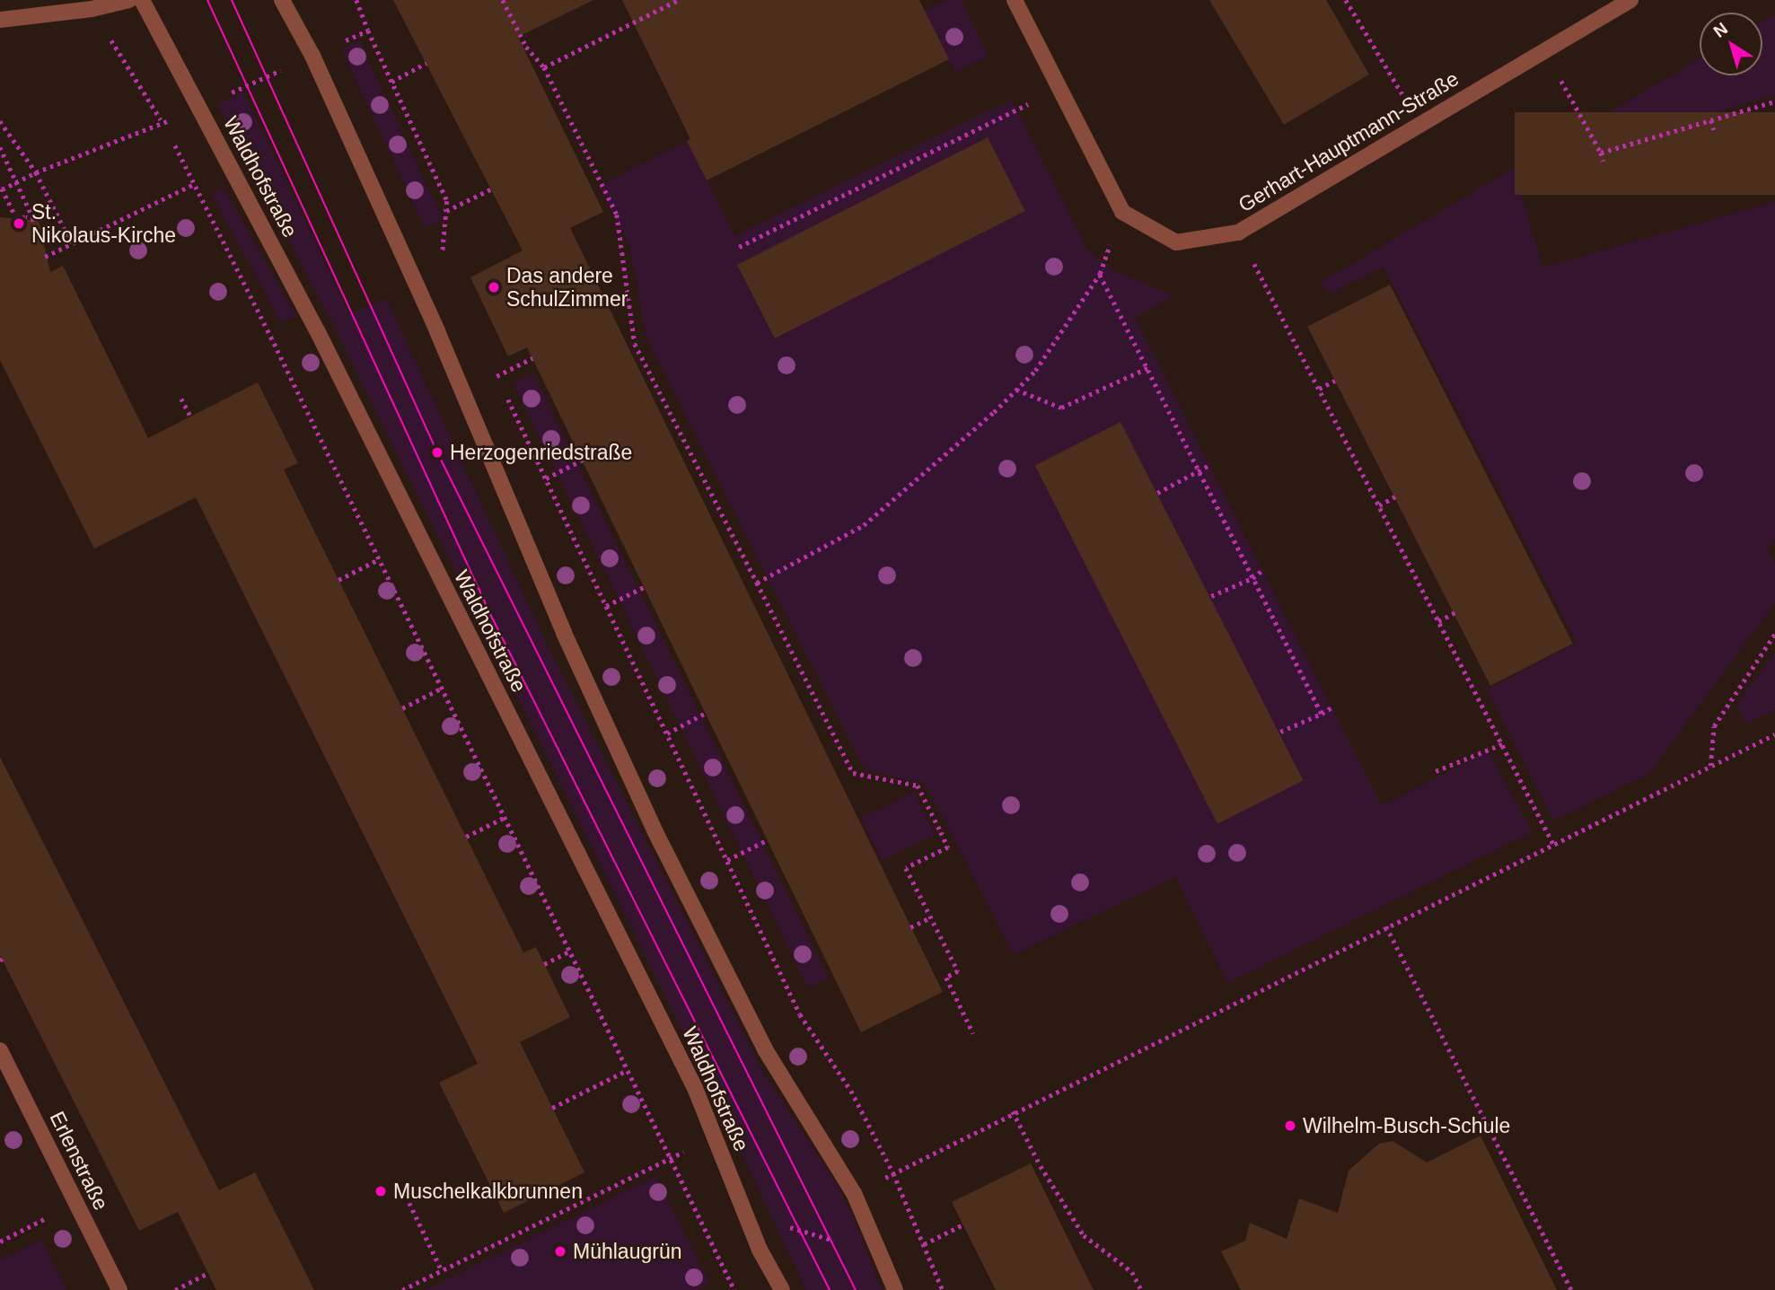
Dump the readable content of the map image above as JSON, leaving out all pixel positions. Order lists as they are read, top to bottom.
{
  "streets": {
    "street": ["Gerhart-Hauptmann-Straße", "Waldhofstraße", "Erlenstraße"]
  },
  "places": [
    "St. Nikolaus-Kirche",
    "Das andere SchulZimmer",
    "Herzogenriedstraße",
    "Wilhelm-Busch-Schule",
    "Muschelkalkbrunnen",
    "Mühlaugrün"
  ],
  "north": "top left"
}
